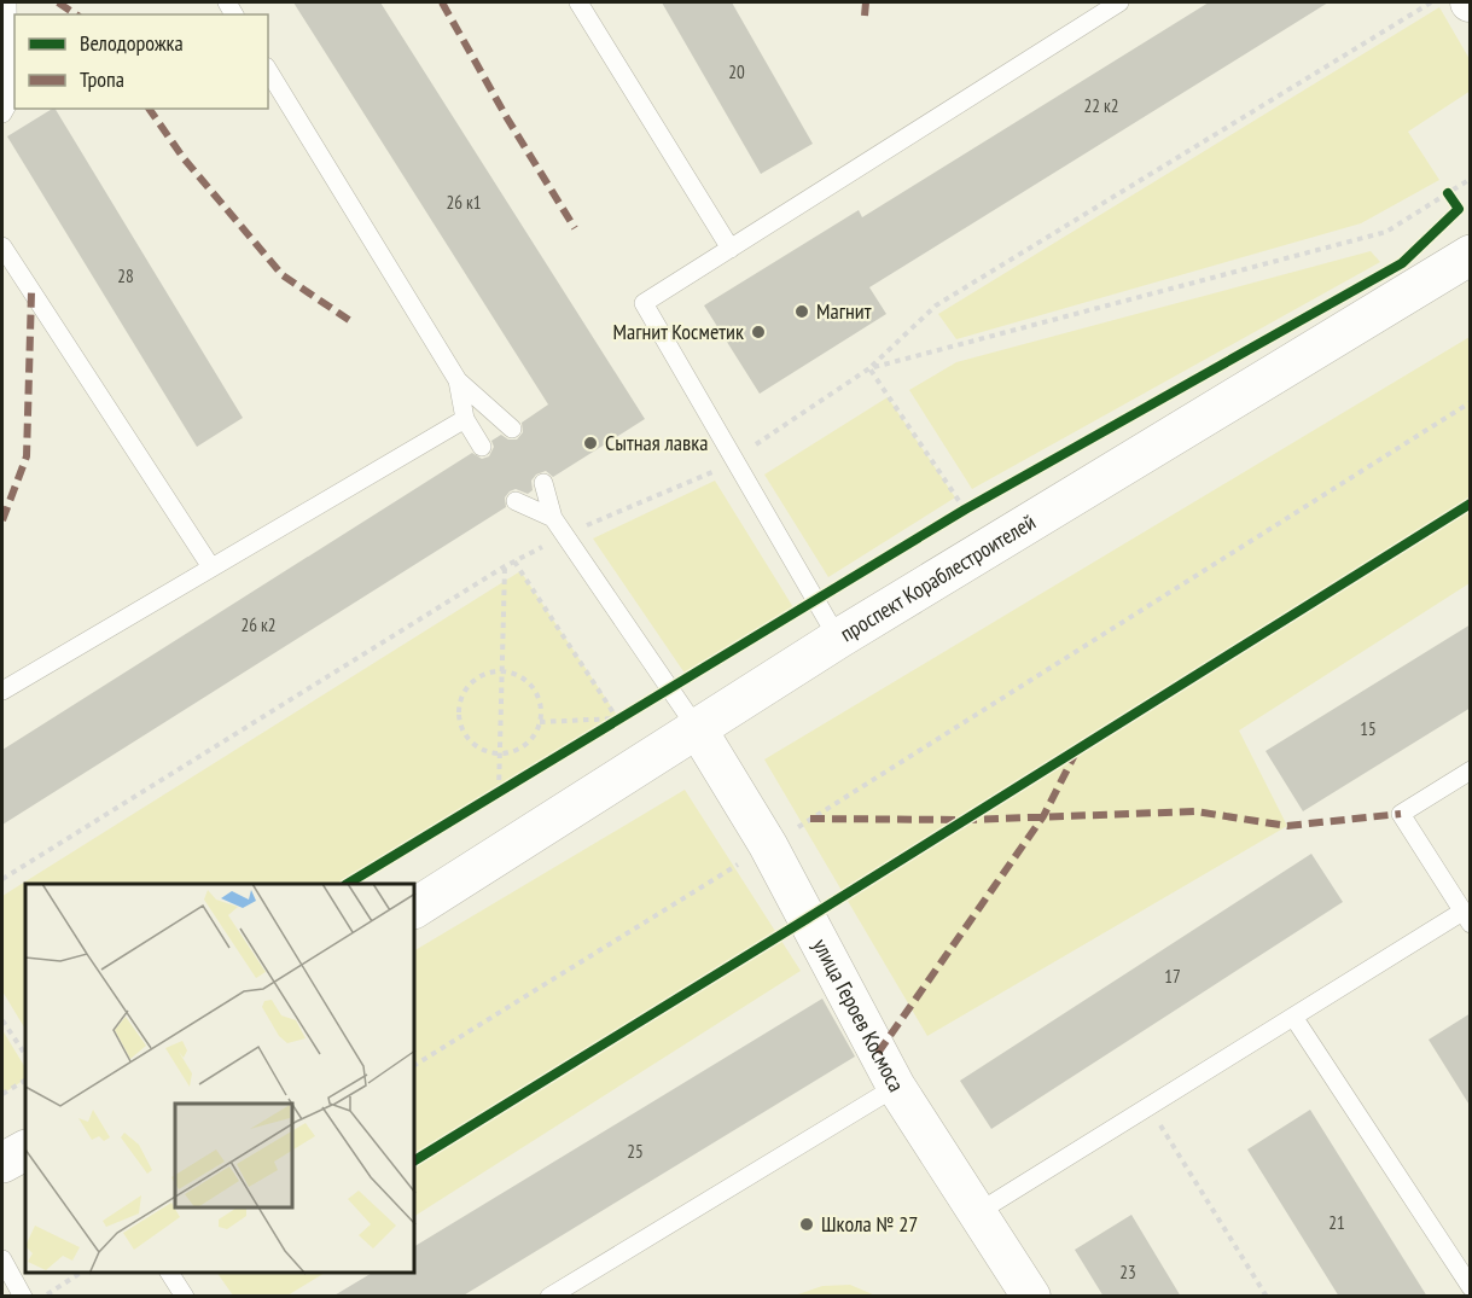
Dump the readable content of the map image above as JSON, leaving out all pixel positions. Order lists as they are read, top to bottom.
{
  "streets": {
    "street": ["проспект Кораблестроителей", "улица Героев Космоса"]
  },
  "crossings": [
    ["проспект Кораблестроителей", "улица Героев Космоса"]
  ],
  "places": [
    "Магнит",
    "Магнит Косметик",
    "Сытная лавка",
    "Школа № 27"
  ],
  "house_numbers": [
    "20",
    "22 к2",
    "26 к1",
    "28",
    "26 к2",
    "15",
    "17",
    "25",
    "21",
    "23"
  ],
  "legend": ["Велодорожка", "Тропа"]
}
